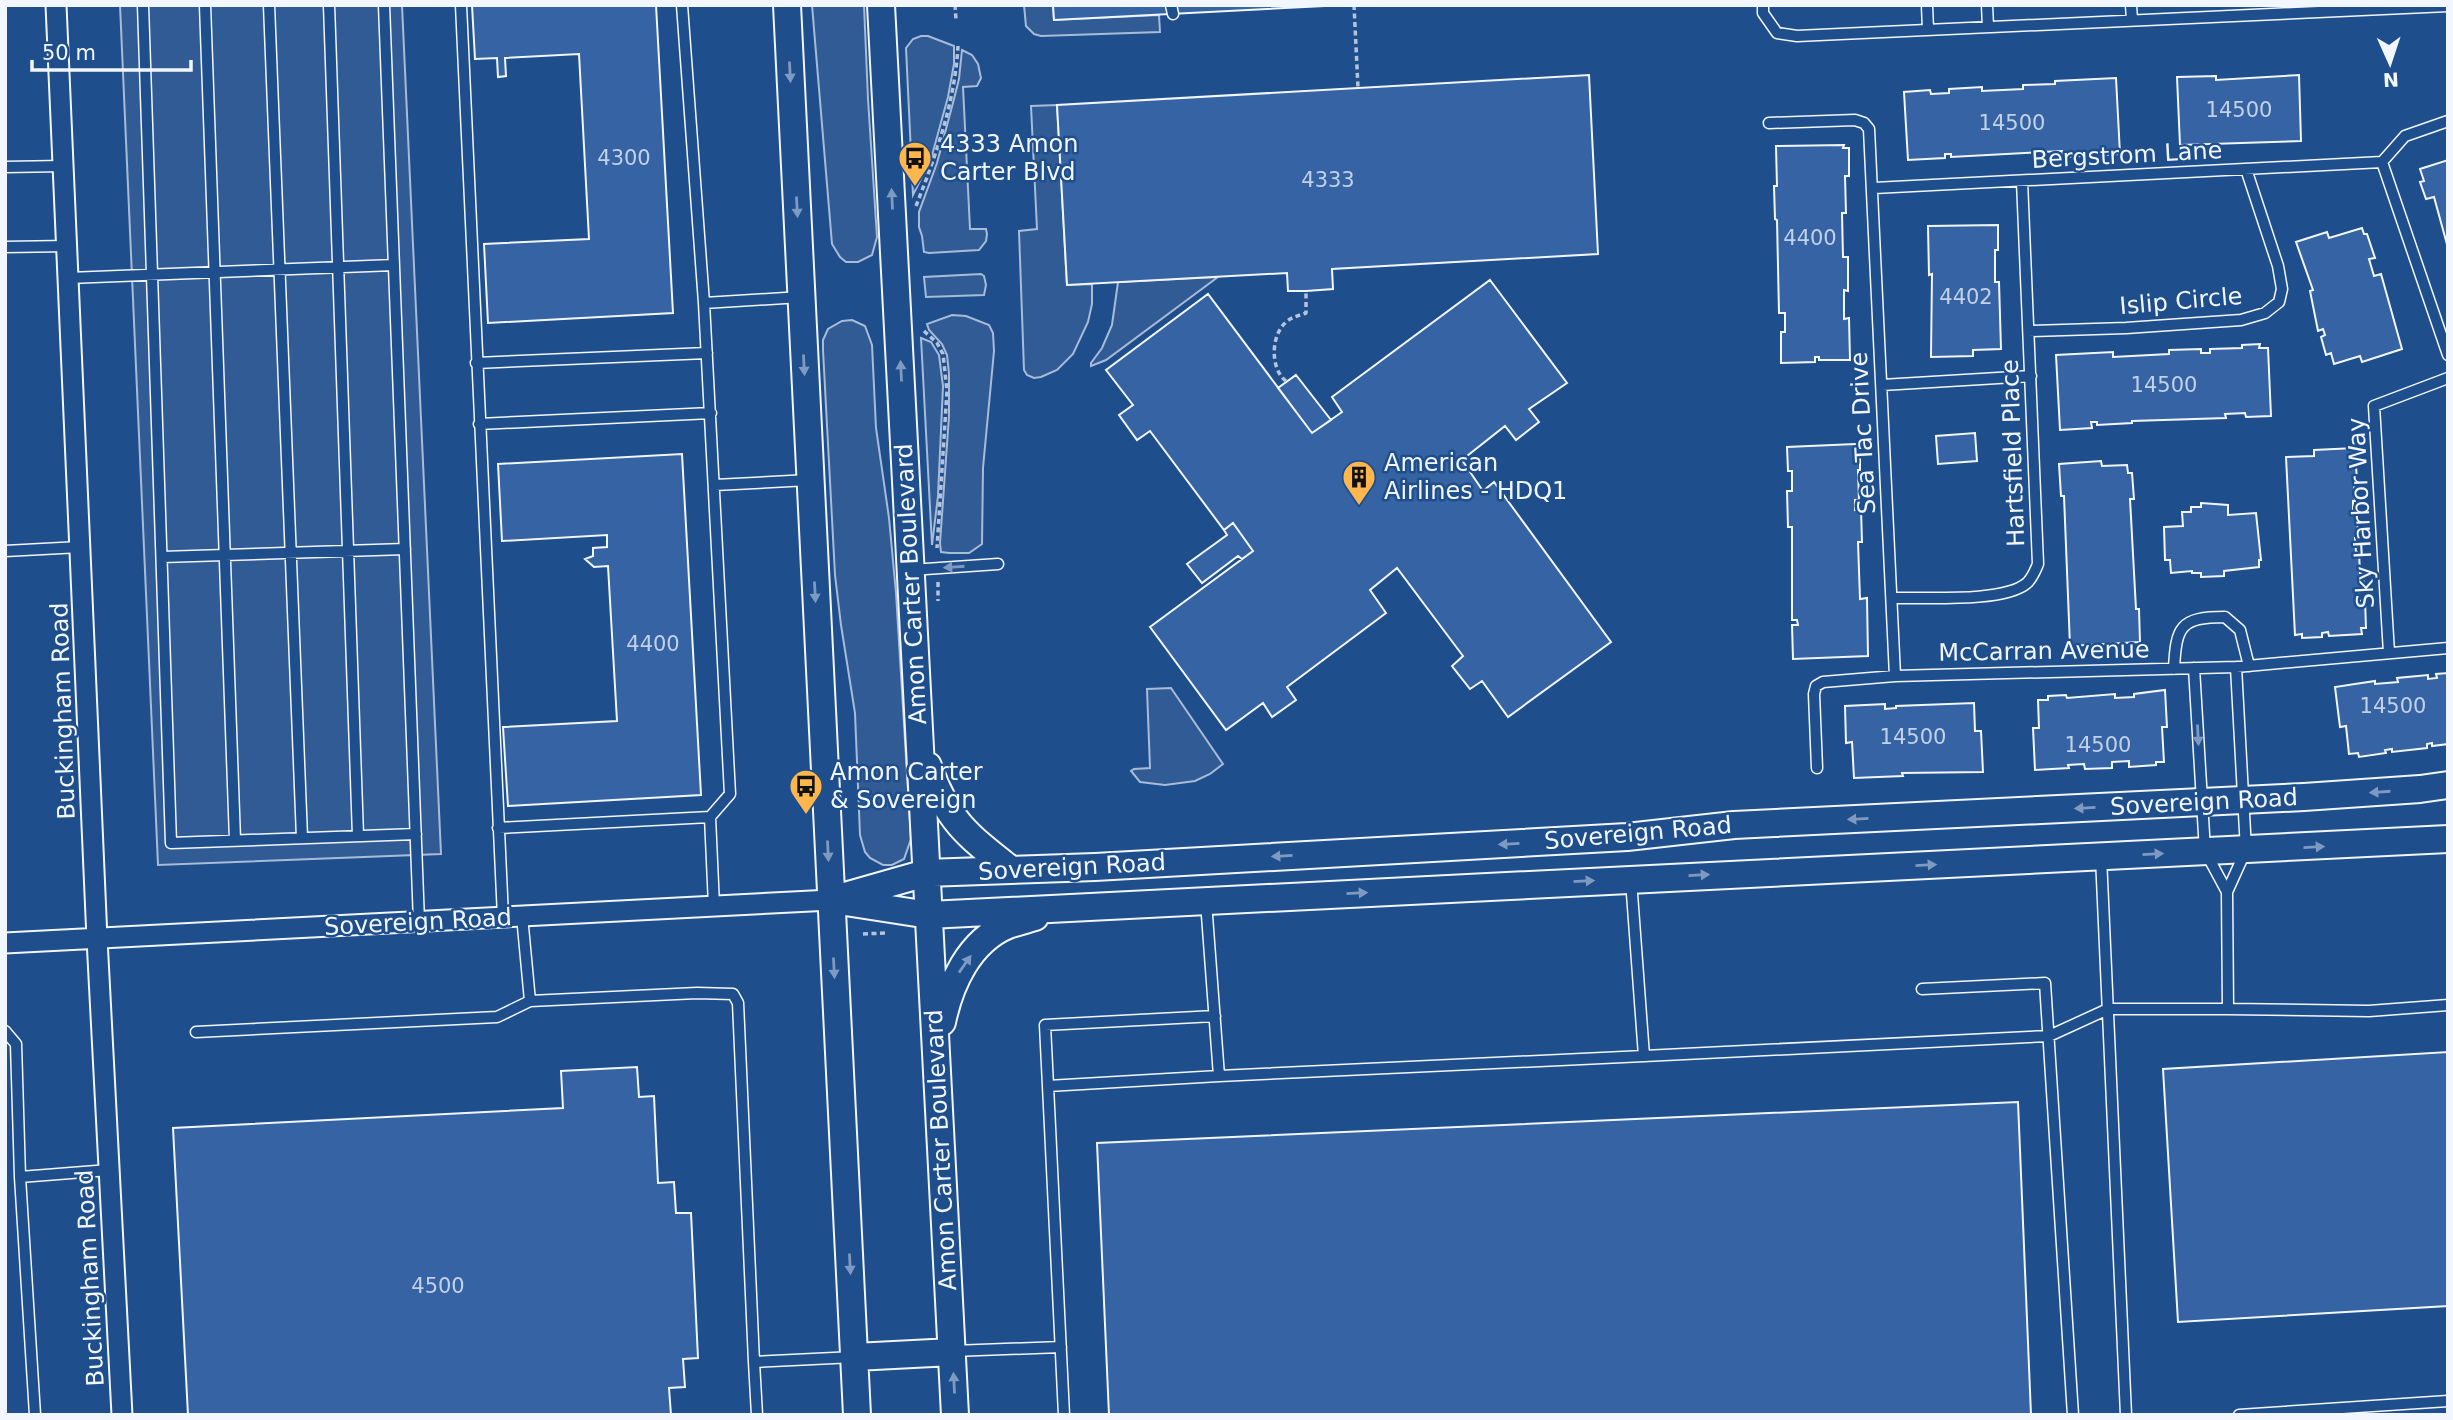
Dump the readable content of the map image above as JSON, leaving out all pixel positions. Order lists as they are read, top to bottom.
{
  "streets": {
    "street": ["Amon Carter Boulevard", "Buckingham Road", "Sovereign Road"],
    "lane": [
      "Bergstrom Lane",
      "Islip Circle",
      "Sea Tac Drive",
      "Hartsfield Place",
      "Sky Harbor Way",
      "McCarran Avenue"
    ]
  },
  "crossings": [
    ["Bergstrom Lane", "Islip Circle"],
    ["Bergstrom Lane", "Sea Tac Drive"],
    ["Bergstrom Lane", "Hartsfield Place"],
    ["Islip Circle", "Hartsfield Place"],
    ["Sea Tac Drive", "Hartsfield Place"],
    ["Sea Tac Drive", "McCarran Avenue"],
    ["Sky Harbor Way", "McCarran Avenue"],
    ["Amon Carter Boulevard", "Sovereign Road"],
    ["Buckingham Road", "Sovereign Road"]
  ],
  "places": {
    "bus stop": ["4333 Amon Carter Blvd", "Amon Carter & Sovereign"],
    "building": ["American Airlines - HDQ1"]
  },
  "house_numbers": [
    "14500",
    "14500",
    "4300",
    "4333",
    "4400",
    "4402",
    "14500",
    "4400",
    "14500",
    "14500",
    "14500",
    "4500"
  ],
  "scale_bar": "50 m",
  "north": "bottom"
}
